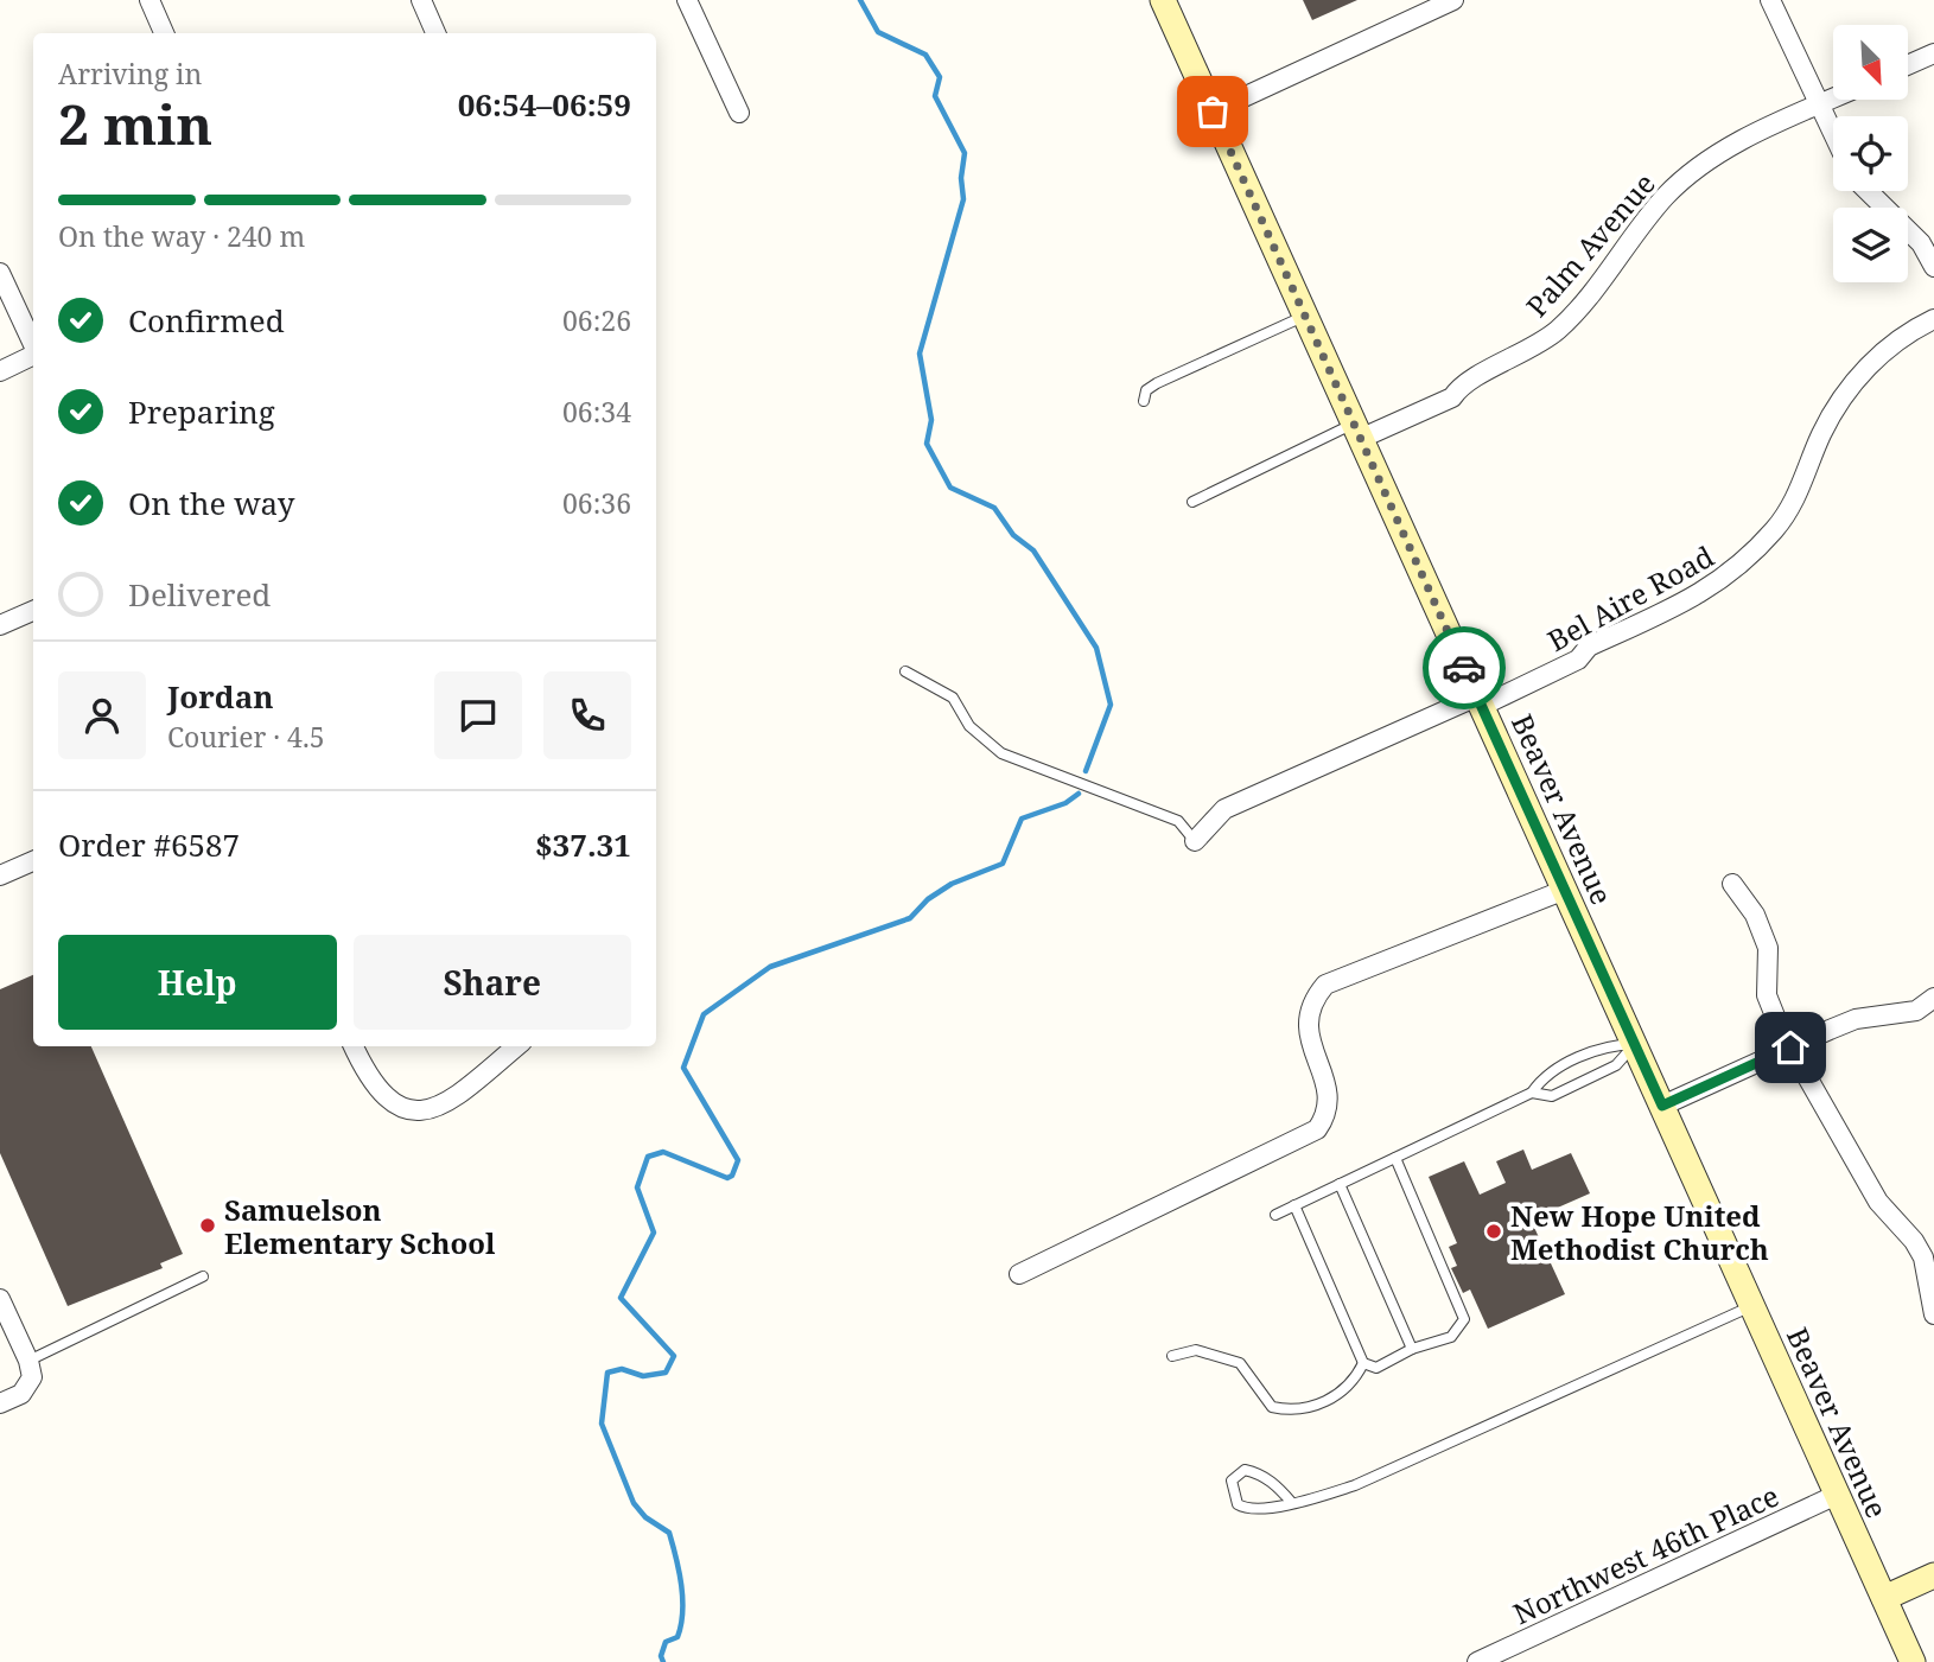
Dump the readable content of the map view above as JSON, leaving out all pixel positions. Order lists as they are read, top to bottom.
{
  "streets": {
    "main road": ["Beaver Avenue"],
    "street": ["Palm Avenue", "Bel Aire Road", "Northwest 46th Place"]
  },
  "crossings": [
    ["Palm Avenue", "Beaver Avenue"],
    ["Bel Aire Road", "Beaver Avenue"],
    ["Beaver Avenue", "Northwest 46th Place"]
  ],
  "places": ["Samuelson Elementary School", "New Hope United Methodist Church"],
  "north": "bottom right",
  "page": {
    "heading": ["2 min", "Arriving in", "06:54–06:59"],
    "panel": [
      "Jordan",
      "Courier · 4.5",
      "Order #6587",
      "$37.31"
    ],
    "bar": "On the way · 240 m",
    "list": [
      ["Confirmed", "06:26"],
      ["Preparing", "06:34"],
      ["On the way", "06:36"],
      "Delivered"
    ],
    "buttons": ["Help", "Share"]
  }
}
